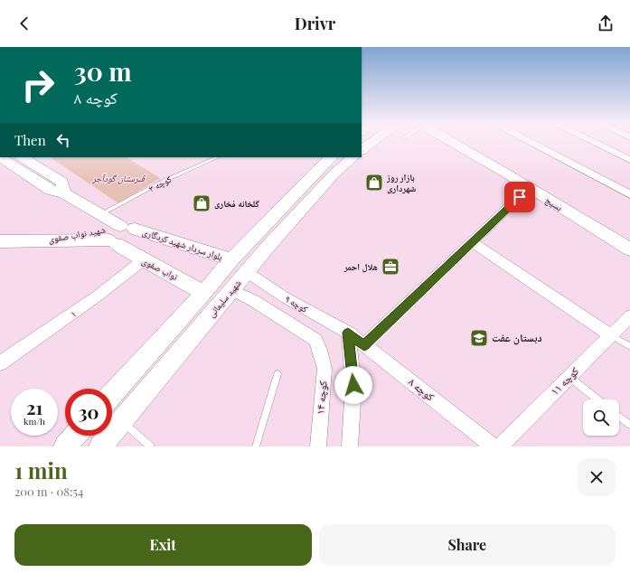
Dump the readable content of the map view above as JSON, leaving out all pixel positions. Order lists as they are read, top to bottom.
{
  "streets": {
    "street": [
      "بسیج",
      "شهید نواب صفوی",
      "بلوار سردار شهید کردگاری",
      "نواب صفوی",
      "شهید سلیمانی",
      "کوچه ۹",
      "۱",
      "کوچه ۱۱",
      "کوچه ۸",
      "کوچه ۱۴"
    ],
    "lane": ["کوچه ۳"]
  },
  "crossings": [
    ["کوچه ۳", "بلوار سردار شهید کردگاری"],
    ["شهید نواب صفوی", "بلوار سردار شهید کردگاری"],
    ["شهید نواب صفوی", "نواب صفوی"],
    ["بلوار سردار شهید کردگاری", "نواب صفوی"],
    ["نواب صفوی", "۱"],
    ["شهید سلیمانی", "کوچه ۹"],
    ["شهید سلیمانی", "کوچه ۱۴"],
    ["کوچه ۹", "کوچه ۸"]
  ],
  "parks": ["قبرستان گودآجر"],
  "places": {
    "shop": ["بازار روز شهرداری", "گلخانه فخاری"],
    "office": ["هلال احمر"],
    "school or university": ["دبستان عفت"]
  },
  "page": {
    "header": "Drivr",
    "turn": ["30 m", "کوچه ۸"],
    "then": "Then",
    "speed": "21 km/h",
    "limit": "30",
    "heading": ["1 min", "200 m · 08:54"],
    "buttons": ["Exit", "Share"]
  }
}
